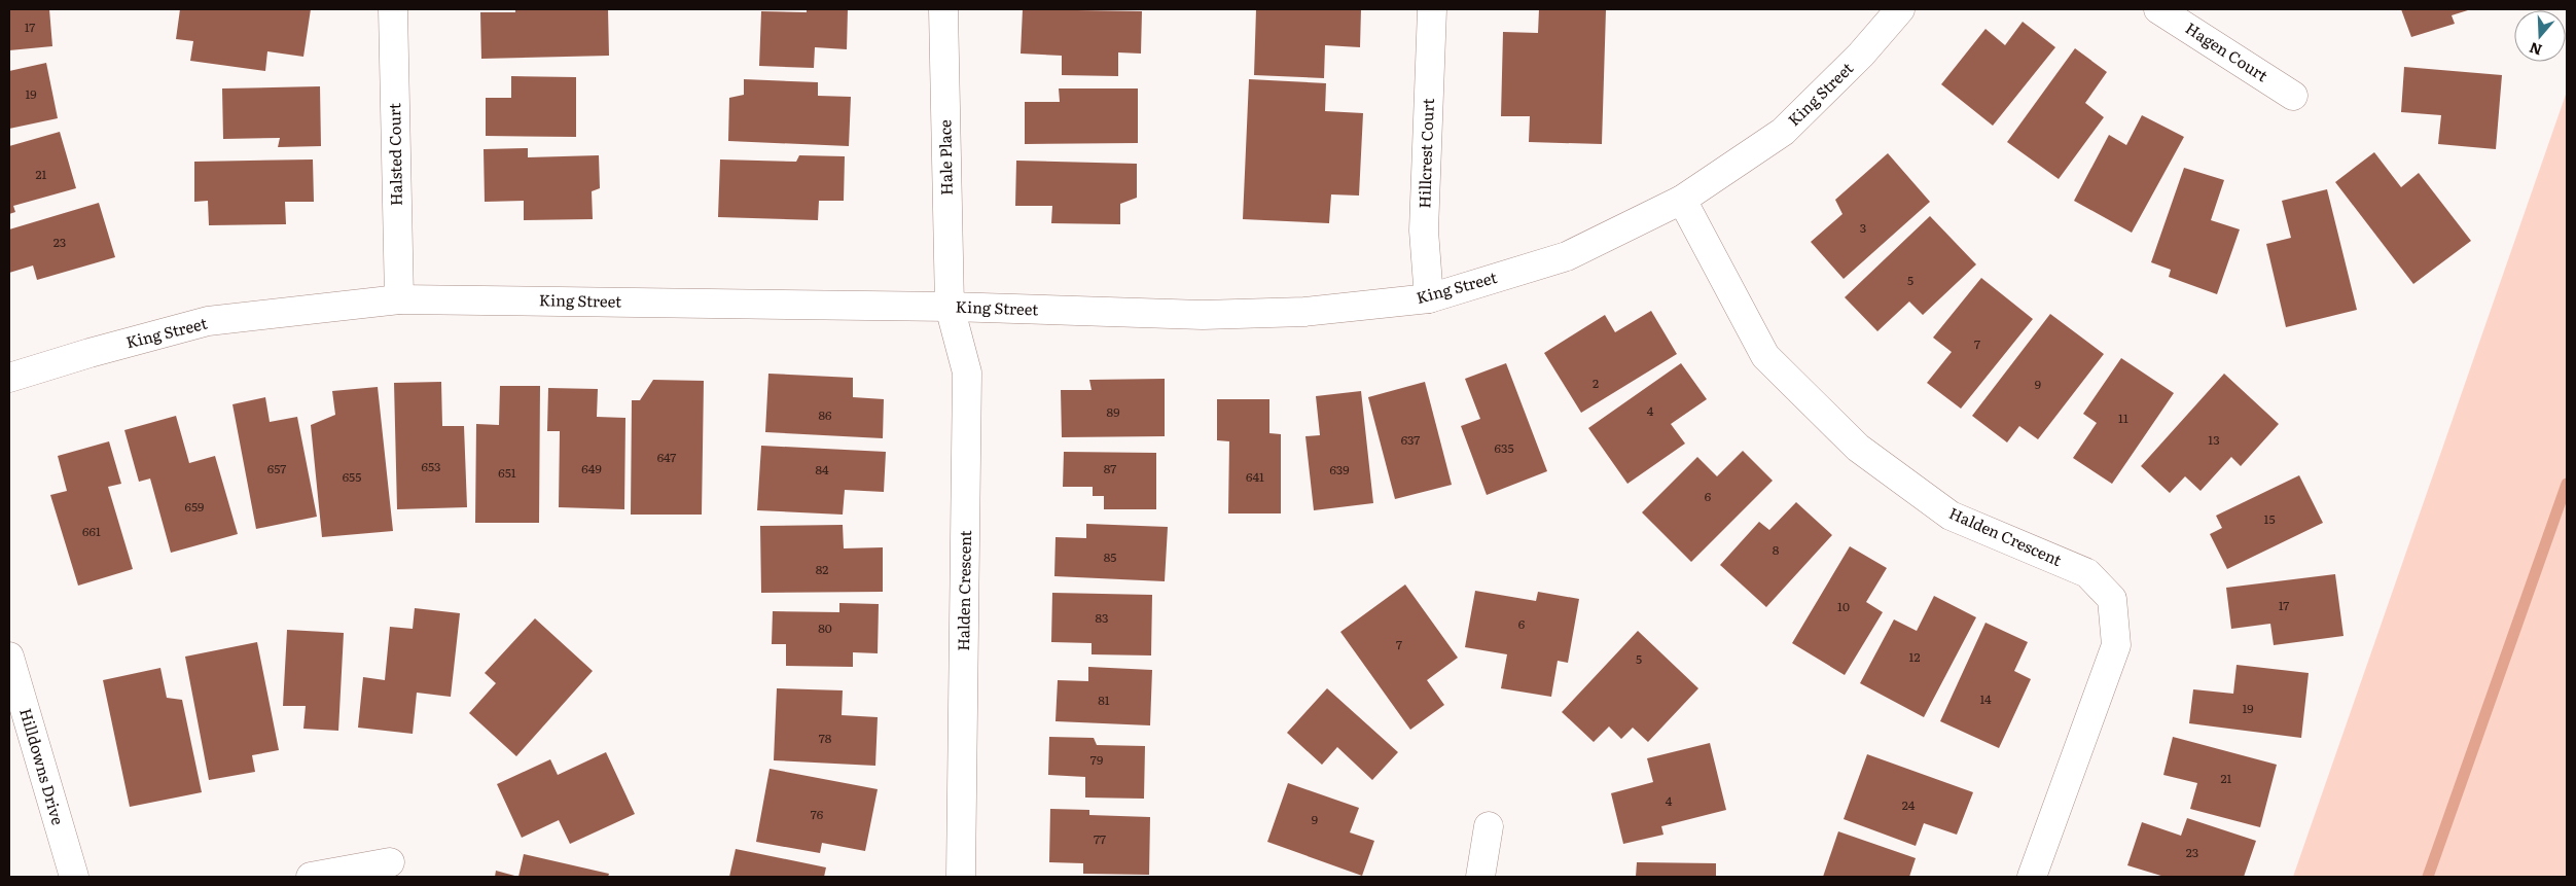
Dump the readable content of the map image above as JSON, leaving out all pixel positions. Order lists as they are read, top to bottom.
{
  "streets": {
    "street": [
      "Hagen Court",
      "King Street",
      "Hillcrest Court",
      "Halsted Court",
      "Hale Place",
      "Halden Crescent",
      "Hilldowns Drive"
    ]
  },
  "crossings": [
    ["King Street", "Hillcrest Court"],
    ["King Street", "Halsted Court"],
    ["King Street", "Hale Place"],
    ["King Street", "Halden Crescent"],
    ["Hale Place", "Halden Crescent"]
  ],
  "house_numbers": [
    "17",
    "19",
    "21",
    "3",
    "23",
    "5",
    "7",
    "2",
    "9",
    "4",
    "89",
    "86",
    "11",
    "637",
    "13",
    "635",
    "647",
    "653",
    "657",
    "649",
    "87",
    "84",
    "639",
    "651",
    "655",
    "641",
    "6",
    "659",
    "15",
    "661",
    "8",
    "85",
    "82",
    "17",
    "10",
    "83",
    "6",
    "80",
    "7",
    "12",
    "5",
    "14",
    "81",
    "19",
    "78",
    "79",
    "21",
    "4",
    "24",
    "76",
    "9",
    "77",
    "23"
  ],
  "north": "bottom"
}
